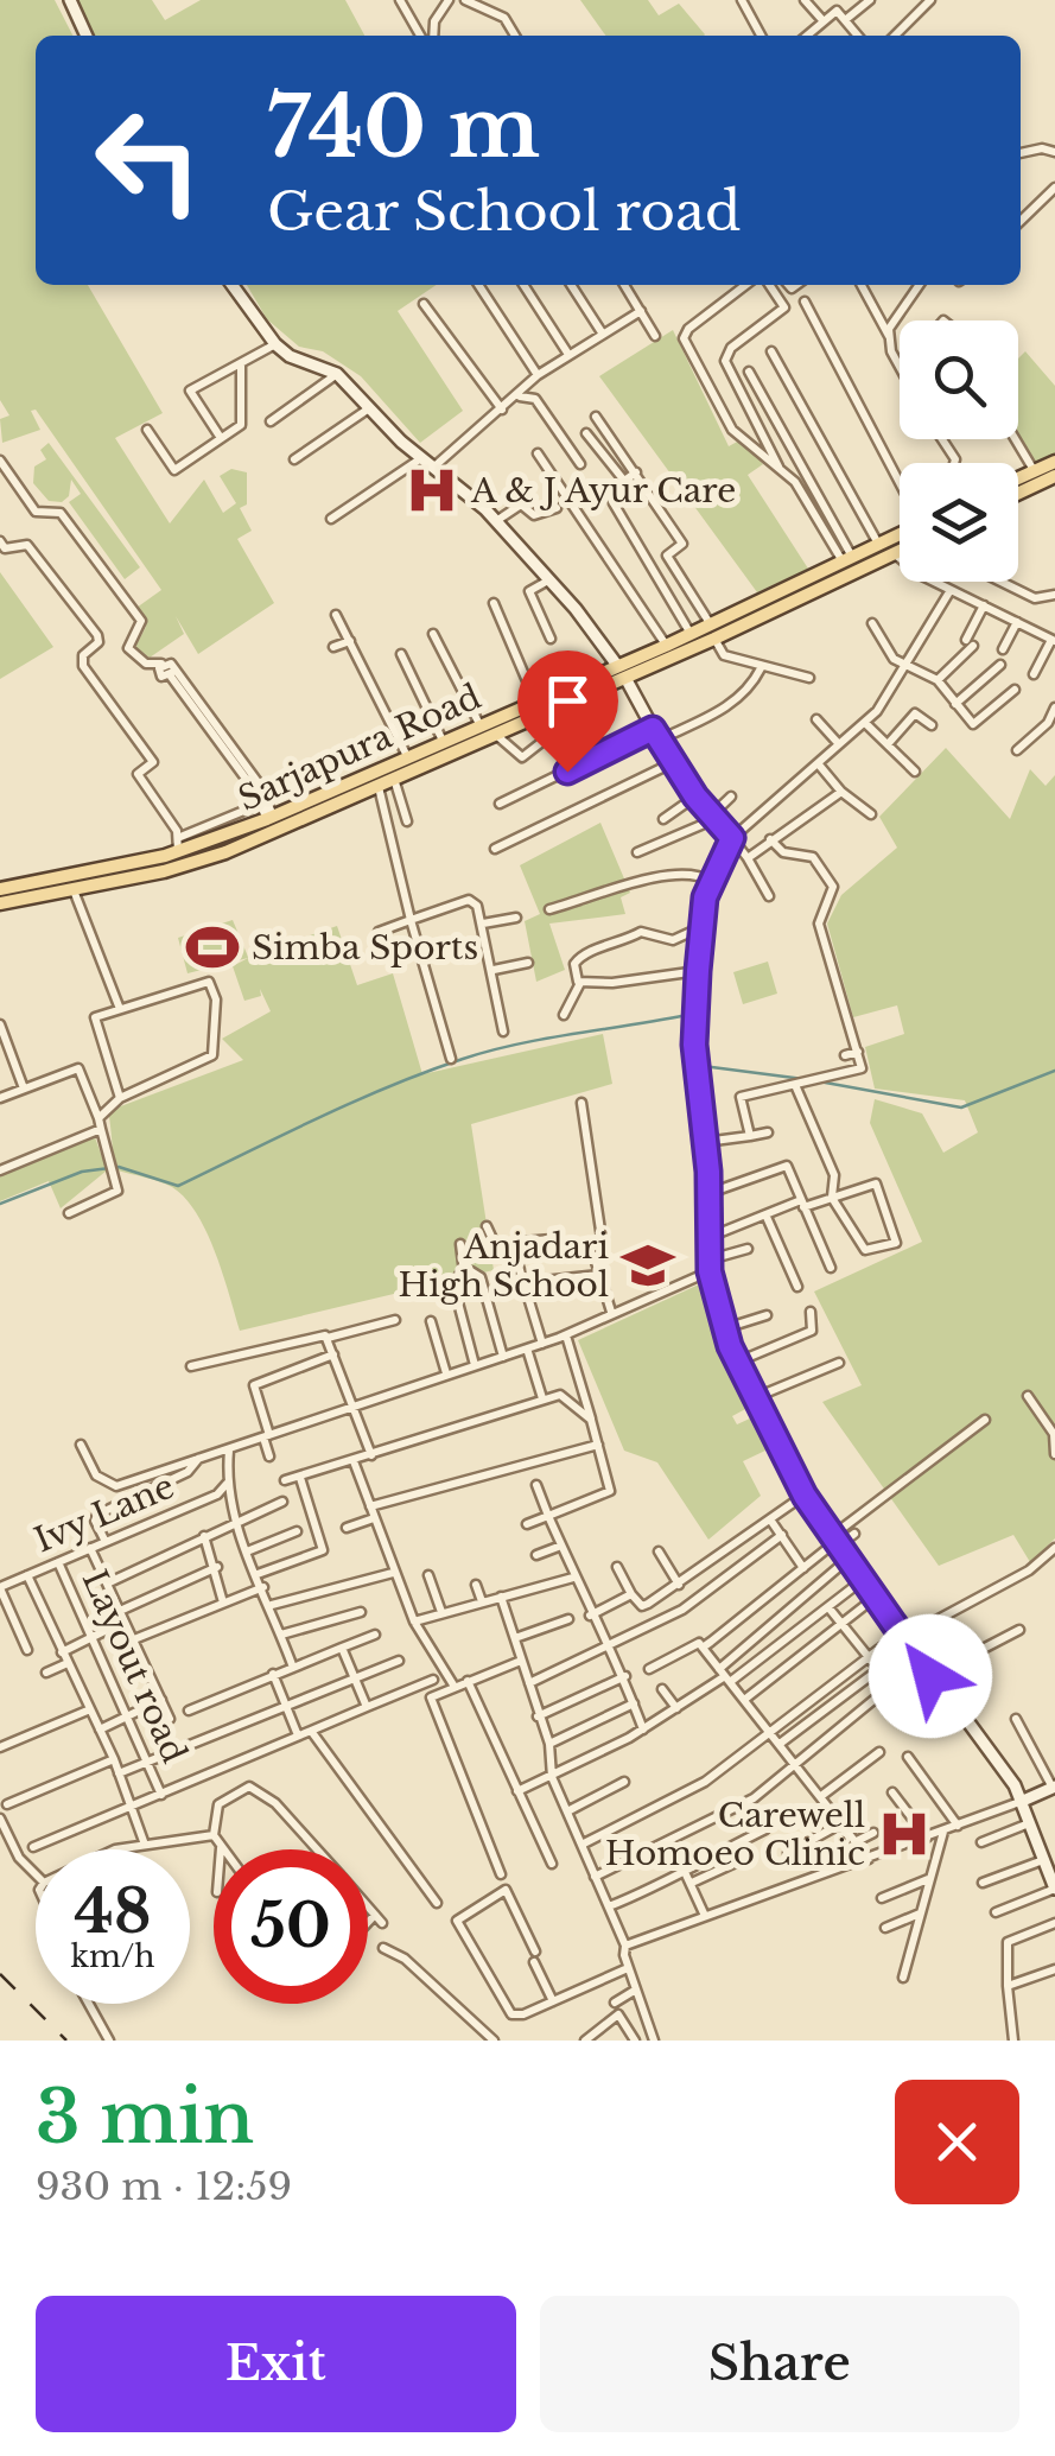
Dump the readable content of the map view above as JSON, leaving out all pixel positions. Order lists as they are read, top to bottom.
{
  "streets": {
    "main road": ["Sarjapura Road"],
    "street": ["Ivy Lane", "Layout road"]
  },
  "crossings": [
    ["Ivy Lane", "Layout road"]
  ],
  "places": {
    "hospital": ["A & J Ayur Care", "Carewell Homoeo Clinic"],
    "sports": ["Simba Sports"],
    "school or university": ["Anjadari High School"]
  },
  "page": {
    "turn": ["740 m", "Gear School road"],
    "speed": "48 km/h",
    "limit": "50",
    "heading": ["3 min", "930 m · 12:59"],
    "buttons": ["Exit", "Share"]
  }
}
